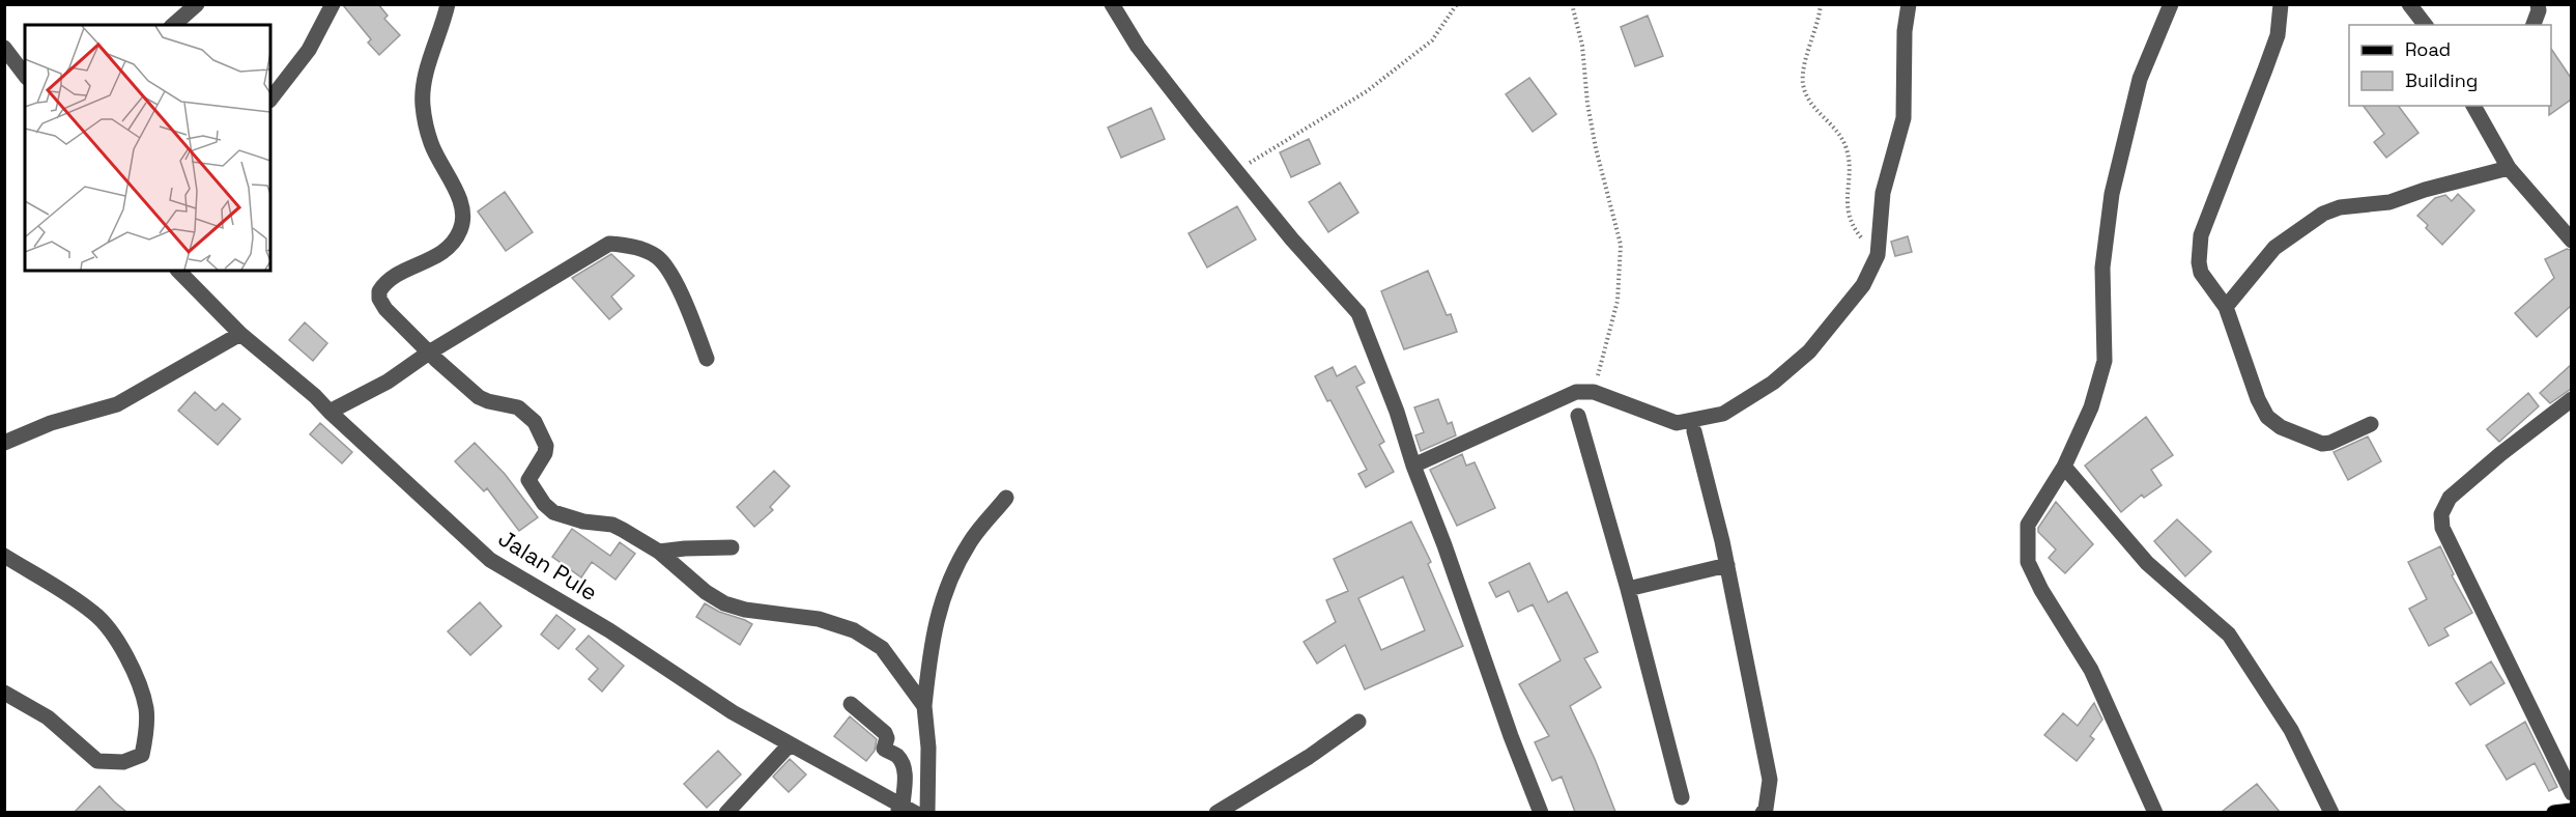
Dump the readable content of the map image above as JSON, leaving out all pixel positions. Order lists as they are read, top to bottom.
{
  "streets": {
    "street": ["Jalan Pule"]
  },
  "legend": ["Road", "Building"]
}
